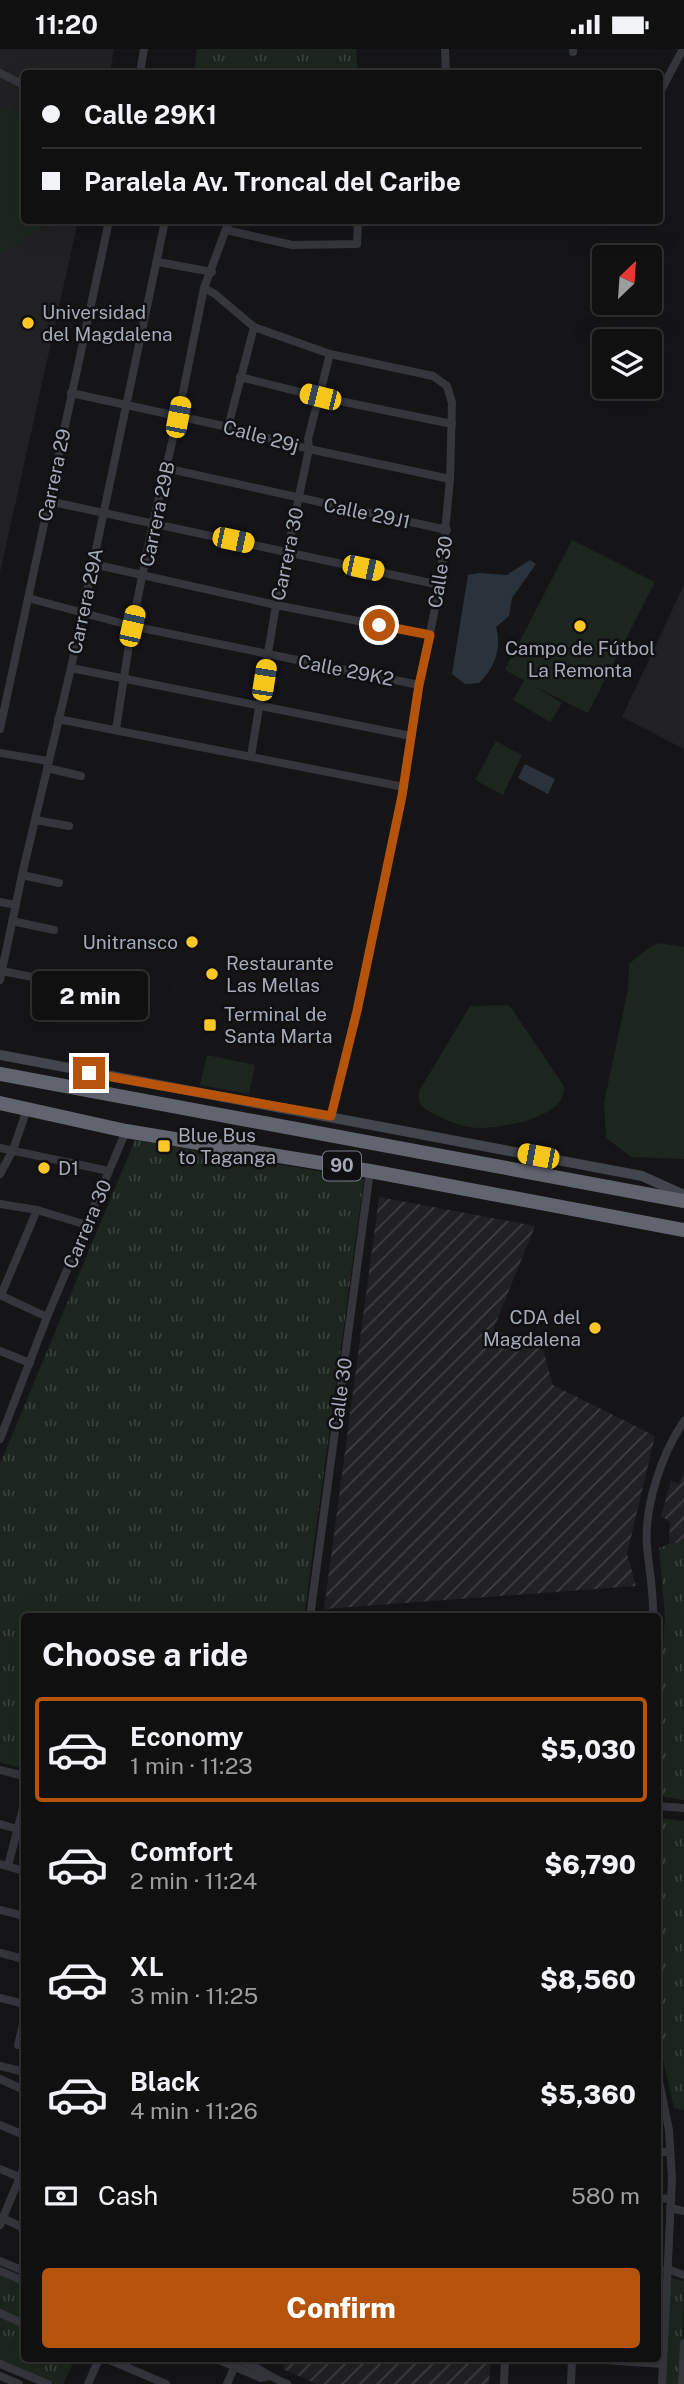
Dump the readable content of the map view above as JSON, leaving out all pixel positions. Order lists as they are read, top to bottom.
{
  "streets": {
    "highway": ["90"],
    "street": [
      "Calle 29j",
      "Carrera 29",
      "Calle 29J1",
      "Carrera 29B",
      "Carrera 30",
      "Calle 30",
      "Carrera 29A",
      "Calle 29K2"
    ]
  },
  "crossings": [
    ["Calle 29j", "Carrera 29"],
    ["Calle 29j", "Carrera 29B"],
    ["Calle 29j", "Carrera 30"],
    ["Calle 29j", "Calle 30"],
    ["Calle 29j", "Carrera 29A"],
    ["Carrera 29", "Calle 29K2"],
    ["Calle 29J1", "Carrera 29B"],
    ["Calle 29J1", "Carrera 30"],
    ["Calle 29J1", "Calle 30"],
    ["Carrera 29B", "Calle 29K2"],
    ["Carrera 30", "Calle 30"],
    ["Carrera 30", "Calle 29K2"],
    ["Carrera 30", "90"],
    ["Calle 30", "Calle 29K2"],
    ["Calle 30", "90"],
    ["Carrera 29A", "Calle 29K2"]
  ],
  "places": {
    "other": [
      "Universidad del Magdalena",
      "Campo de Fútbol La Remonta",
      "Unitransco",
      "Restaurante Las Mellas",
      "D1",
      "CDA del Magdalena"
    ],
    "transit": ["Terminal de Santa Marta", "Blue Bus to Taganga"]
  },
  "north": "top right",
  "page": {
    "status": "11:20",
    "banner": ["Calle 29K1", "Paralela Av. Troncal del Caribe"],
    "bubble": "2 min",
    "heading": "Choose a ride",
    "list": [
      {
        "name": "Economy",
        "note": "1 min · 11:23",
        "value": "$5,030"
      },
      {
        "name": "Comfort",
        "note": "2 min · 11:24",
        "value": "$6,790"
      },
      {
        "name": "XL",
        "note": "3 min · 11:25",
        "value": "$8,560"
      },
      {
        "name": "Black",
        "note": "4 min · 11:26",
        "value": "$5,360"
      }
    ],
    "pay": ["Cash", "580 m"],
    "buttons": "Confirm"
  }
}
